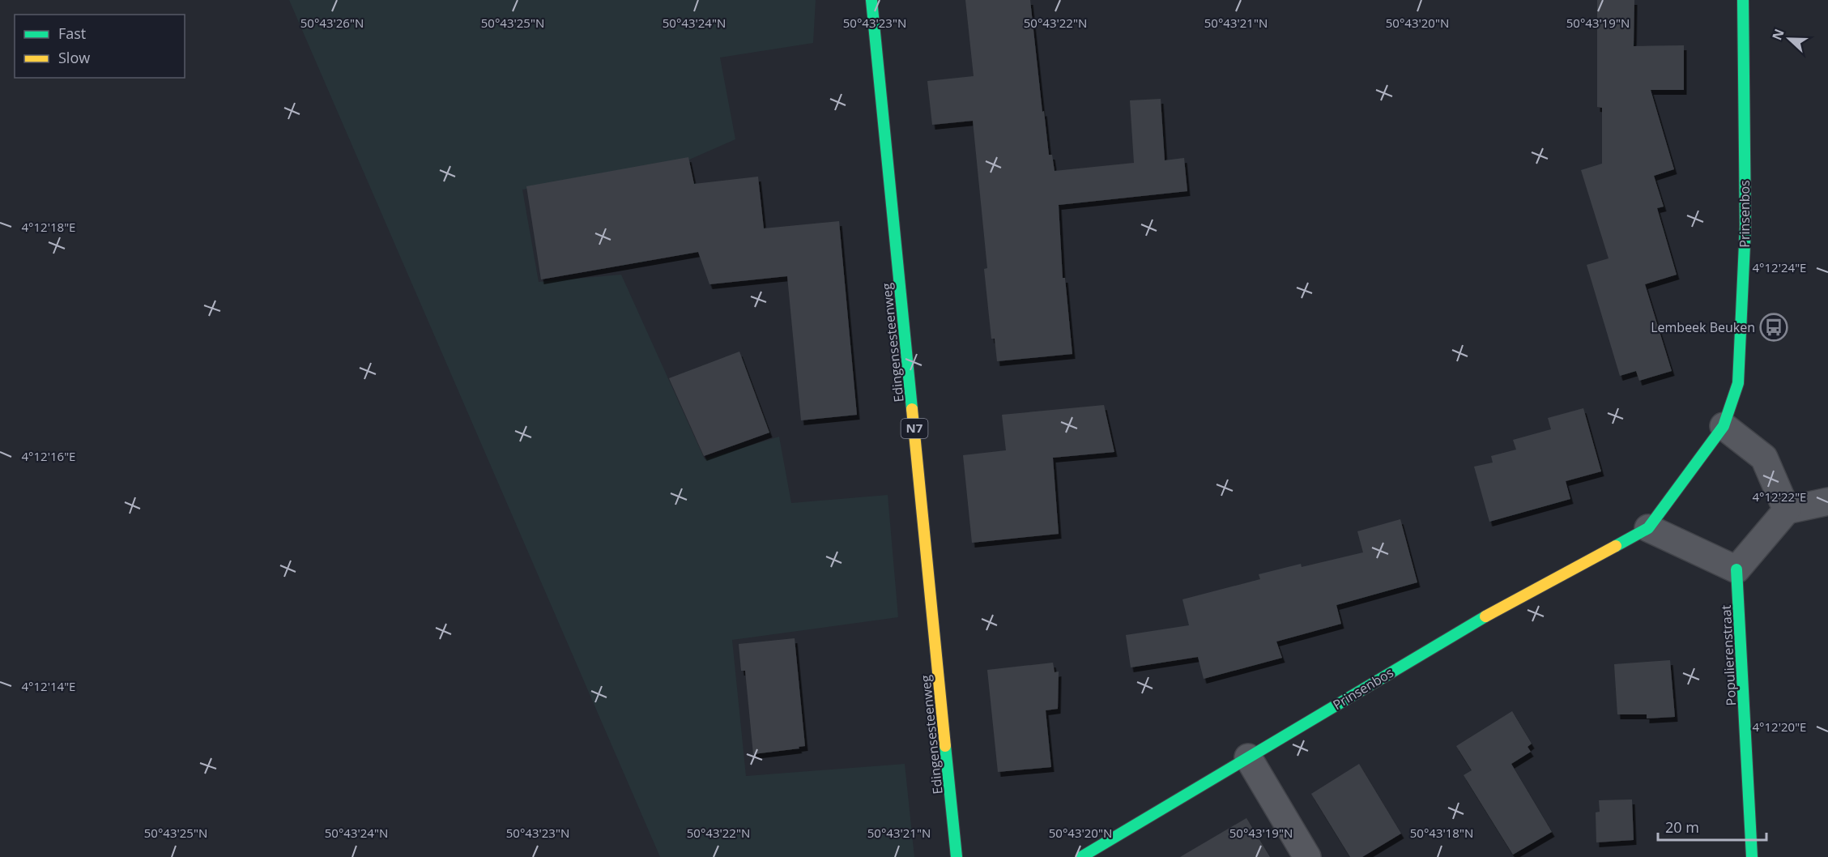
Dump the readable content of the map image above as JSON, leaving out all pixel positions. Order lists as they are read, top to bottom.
{
  "streets": {
    "street": [
      "Prinsenbos",
      "Edingensesteenweg",
      "N7",
      "Populierenstraat"
    ]
  },
  "places": {
    "bus stop": ["Lembeek Beuken"]
  },
  "legend": ["Fast", "Slow"],
  "scale_bar": "20 m",
  "north": "left",
  "coordinates": [
    "50°43'26\"N",
    "50°43'25\"N",
    "50°43'24\"N",
    "50°43'23\"N",
    "50°43'22\"N",
    "50°43'21\"N",
    "50°43'20\"N",
    "50°43'19\"N",
    "4°12'18\"E",
    "4°12'24\"E",
    "4°12'16\"E",
    "4°12'22\"E",
    "4°12'14\"E",
    "4°12'20\"E",
    "50°43'18\"N"
  ]
}
